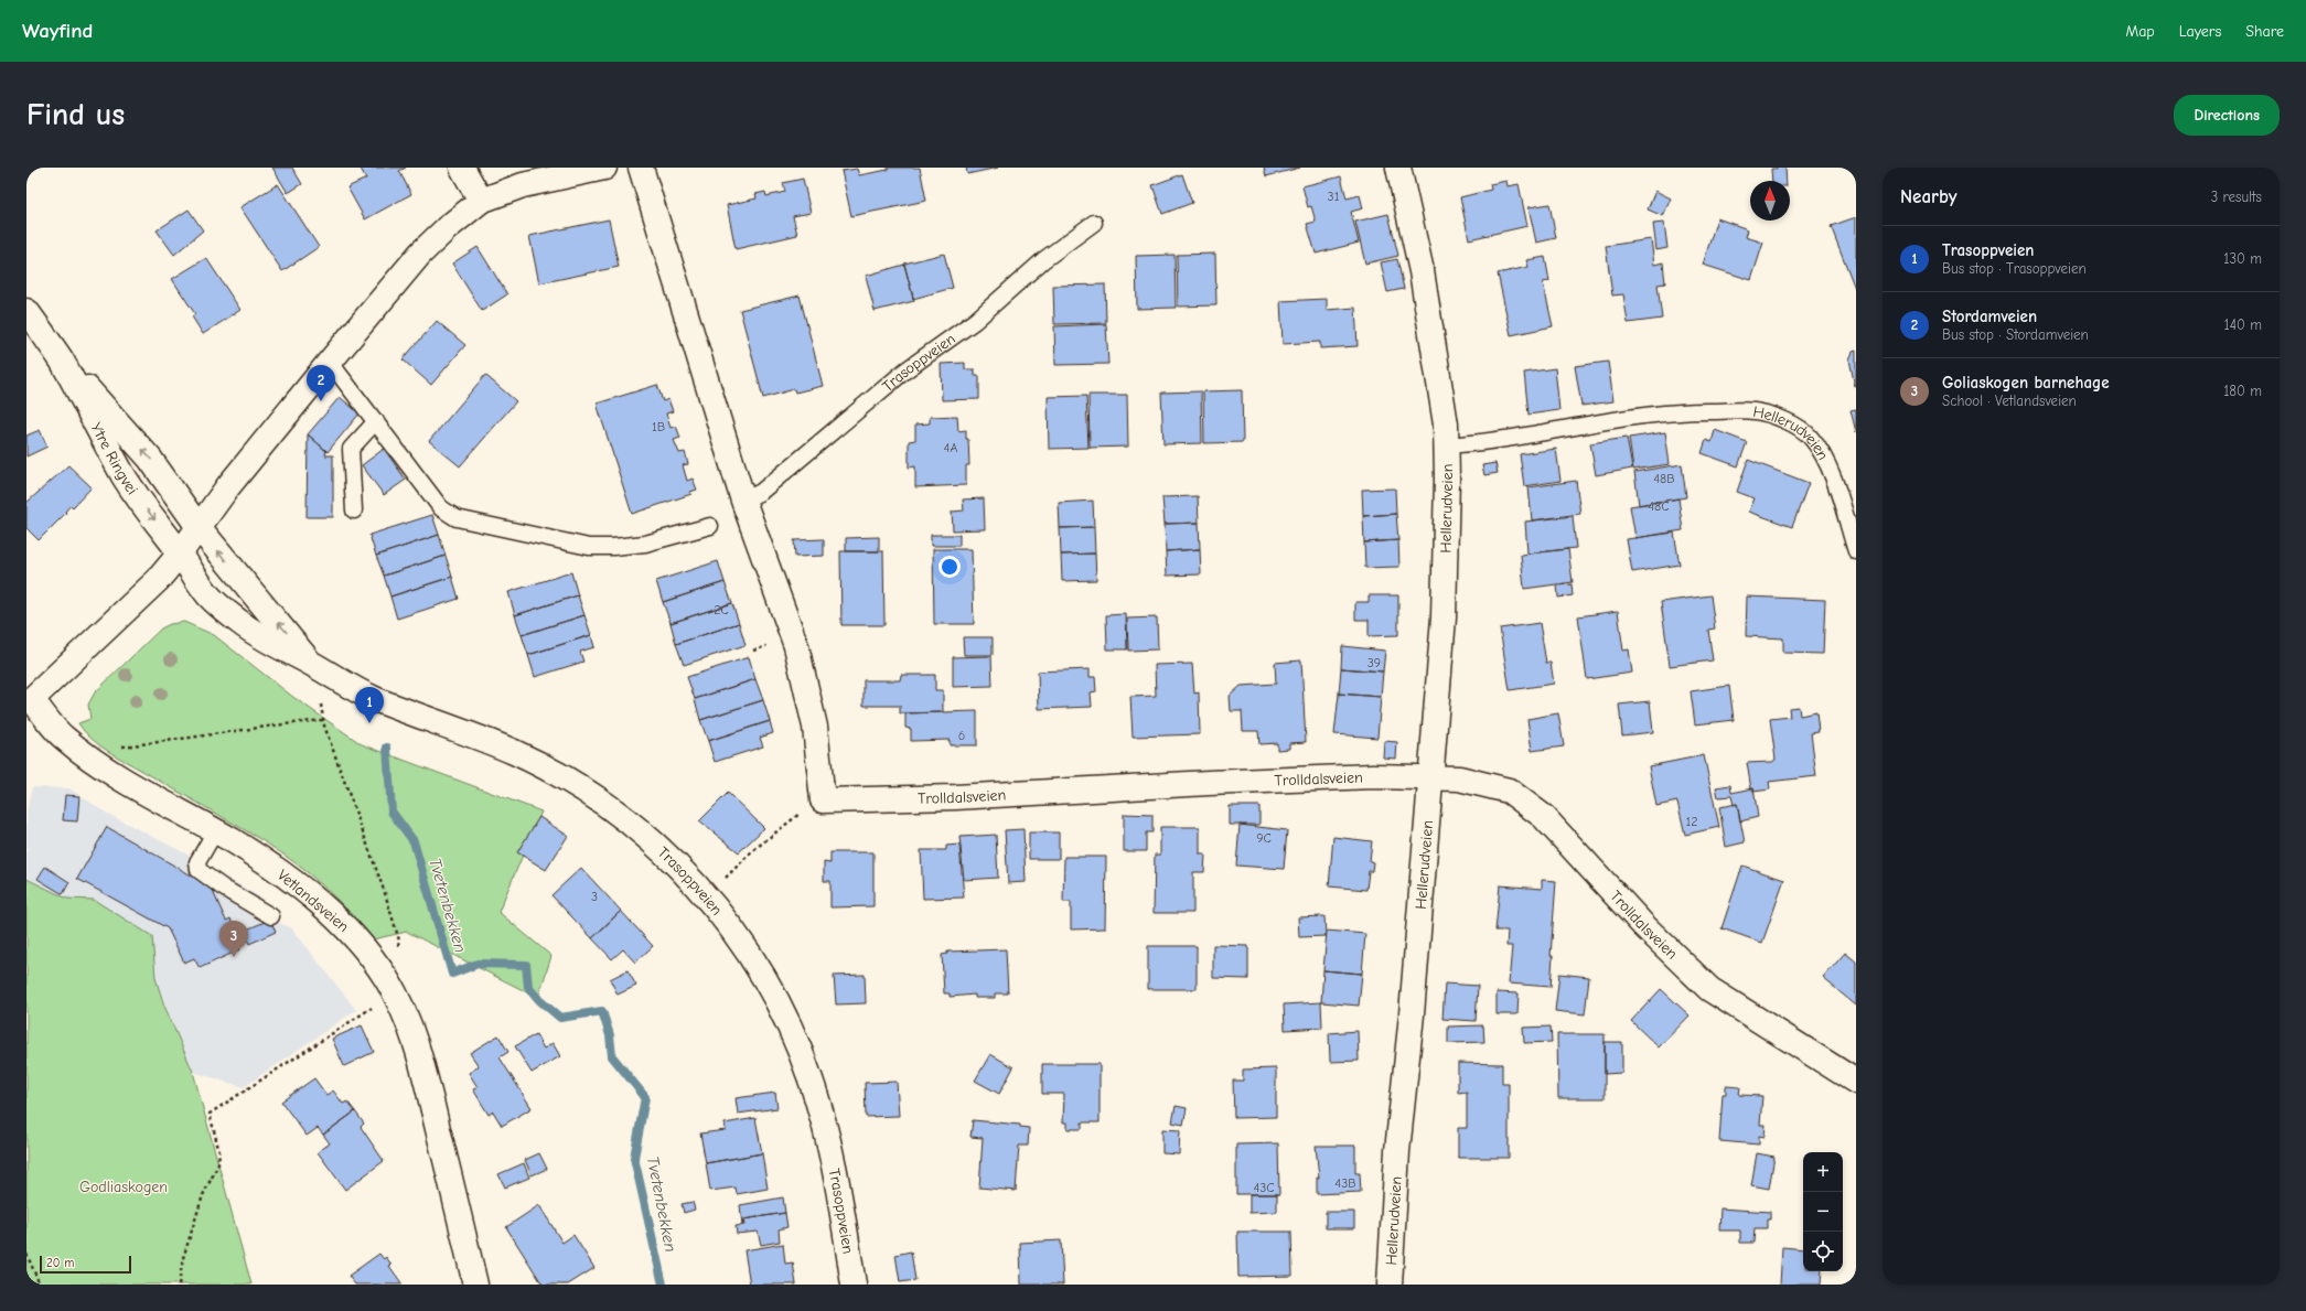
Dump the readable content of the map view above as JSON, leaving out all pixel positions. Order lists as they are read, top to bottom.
{
  "streets": {
    "street": [
      "Trasoppveien",
      "Hellerudveien",
      "Ytre Ringvei",
      "Trolldalsveien",
      "Vetlandsveien"
    ]
  },
  "crossings": [
    ["Trasoppveien", "Ytre Ringvei"],
    ["Trasoppveien", "Vetlandsveien"],
    ["Hellerudveien", "Trolldalsveien"],
    ["Ytre Ringvei", "Vetlandsveien"]
  ],
  "water": ["Tvetenbekken"],
  "parks": ["Godliaskogen"],
  "house_numbers": [
    "31",
    "1B",
    "4A",
    "48B",
    "48C",
    "2C",
    "39",
    "6",
    "12",
    "9C",
    "3",
    "43B",
    "43C"
  ],
  "scale_bar": "20 m",
  "north": "top",
  "page": {
    "header": "Wayfind",
    "nav": ["Map", "Layers", "Share"],
    "buttons": "Directions",
    "title": "Find us",
    "heading": ["Nearby", "3 results"],
    "list": [
      {
        "mark": "1",
        "name": "Trasoppveien",
        "note": "Bus stop · Trasoppveien",
        "value": "130 m"
      },
      {
        "mark": "2",
        "name": "Stordamveien",
        "note": "Bus stop · Stordamveien",
        "value": "140 m"
      },
      {
        "mark": "3",
        "name": "Goliaskogen barnehage",
        "note": "School · Vetlandsveien",
        "value": "180 m"
      }
    ],
    "pins": ["2", "1", "3"],
    "map_buttons": ["+", "−"],
    "scale": "20 m"
  }
}
